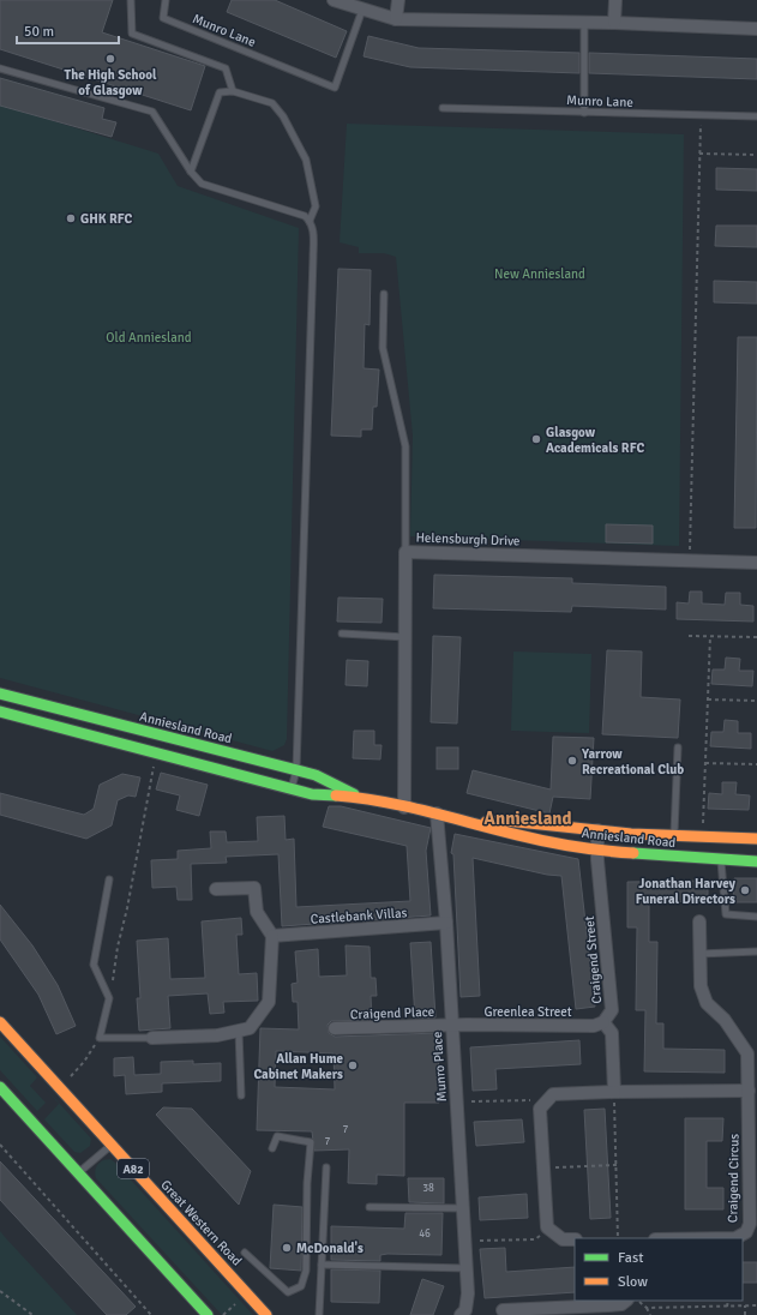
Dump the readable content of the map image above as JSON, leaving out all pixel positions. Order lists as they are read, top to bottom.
{
  "streets": {
    "street": [
      "Helensburgh Drive",
      "Anniesland Road",
      "Castlebank Villas",
      "Craigend Street",
      "Greenlea Street",
      "Craigend Place",
      "Munro Place",
      "A82",
      "Craigend Circus",
      "Great Western Road"
    ],
    "lane": ["Munro Lane"]
  },
  "crossings": [
    ["Helensburgh Drive", "Anniesland Road"],
    ["Anniesland Road", "Craigend Street"],
    ["Anniesland Road", "Munro Place"],
    ["Castlebank Villas", "Munro Place"],
    ["Craigend Street", "Greenlea Street"],
    ["Greenlea Street", "Craigend Place"],
    ["Greenlea Street", "Munro Place"],
    ["Craigend Place", "Munro Place"]
  ],
  "districts": ["Anniesland"],
  "parks": ["New Anniesland", "Old Anniesland"],
  "places": [
    "The High School of Glasgow",
    "GHK RFC",
    "Glasgow Academicals RFC",
    "Yarrow Recreational Club",
    "Jonathan Harvey Funeral Directors",
    "Allan Hume Cabinet Makers",
    "McDonald's"
  ],
  "house_numbers": [
    "7",
    "7",
    "38",
    "46"
  ],
  "legend": ["Fast", "Slow"],
  "scale_bar": "50 m"
}
